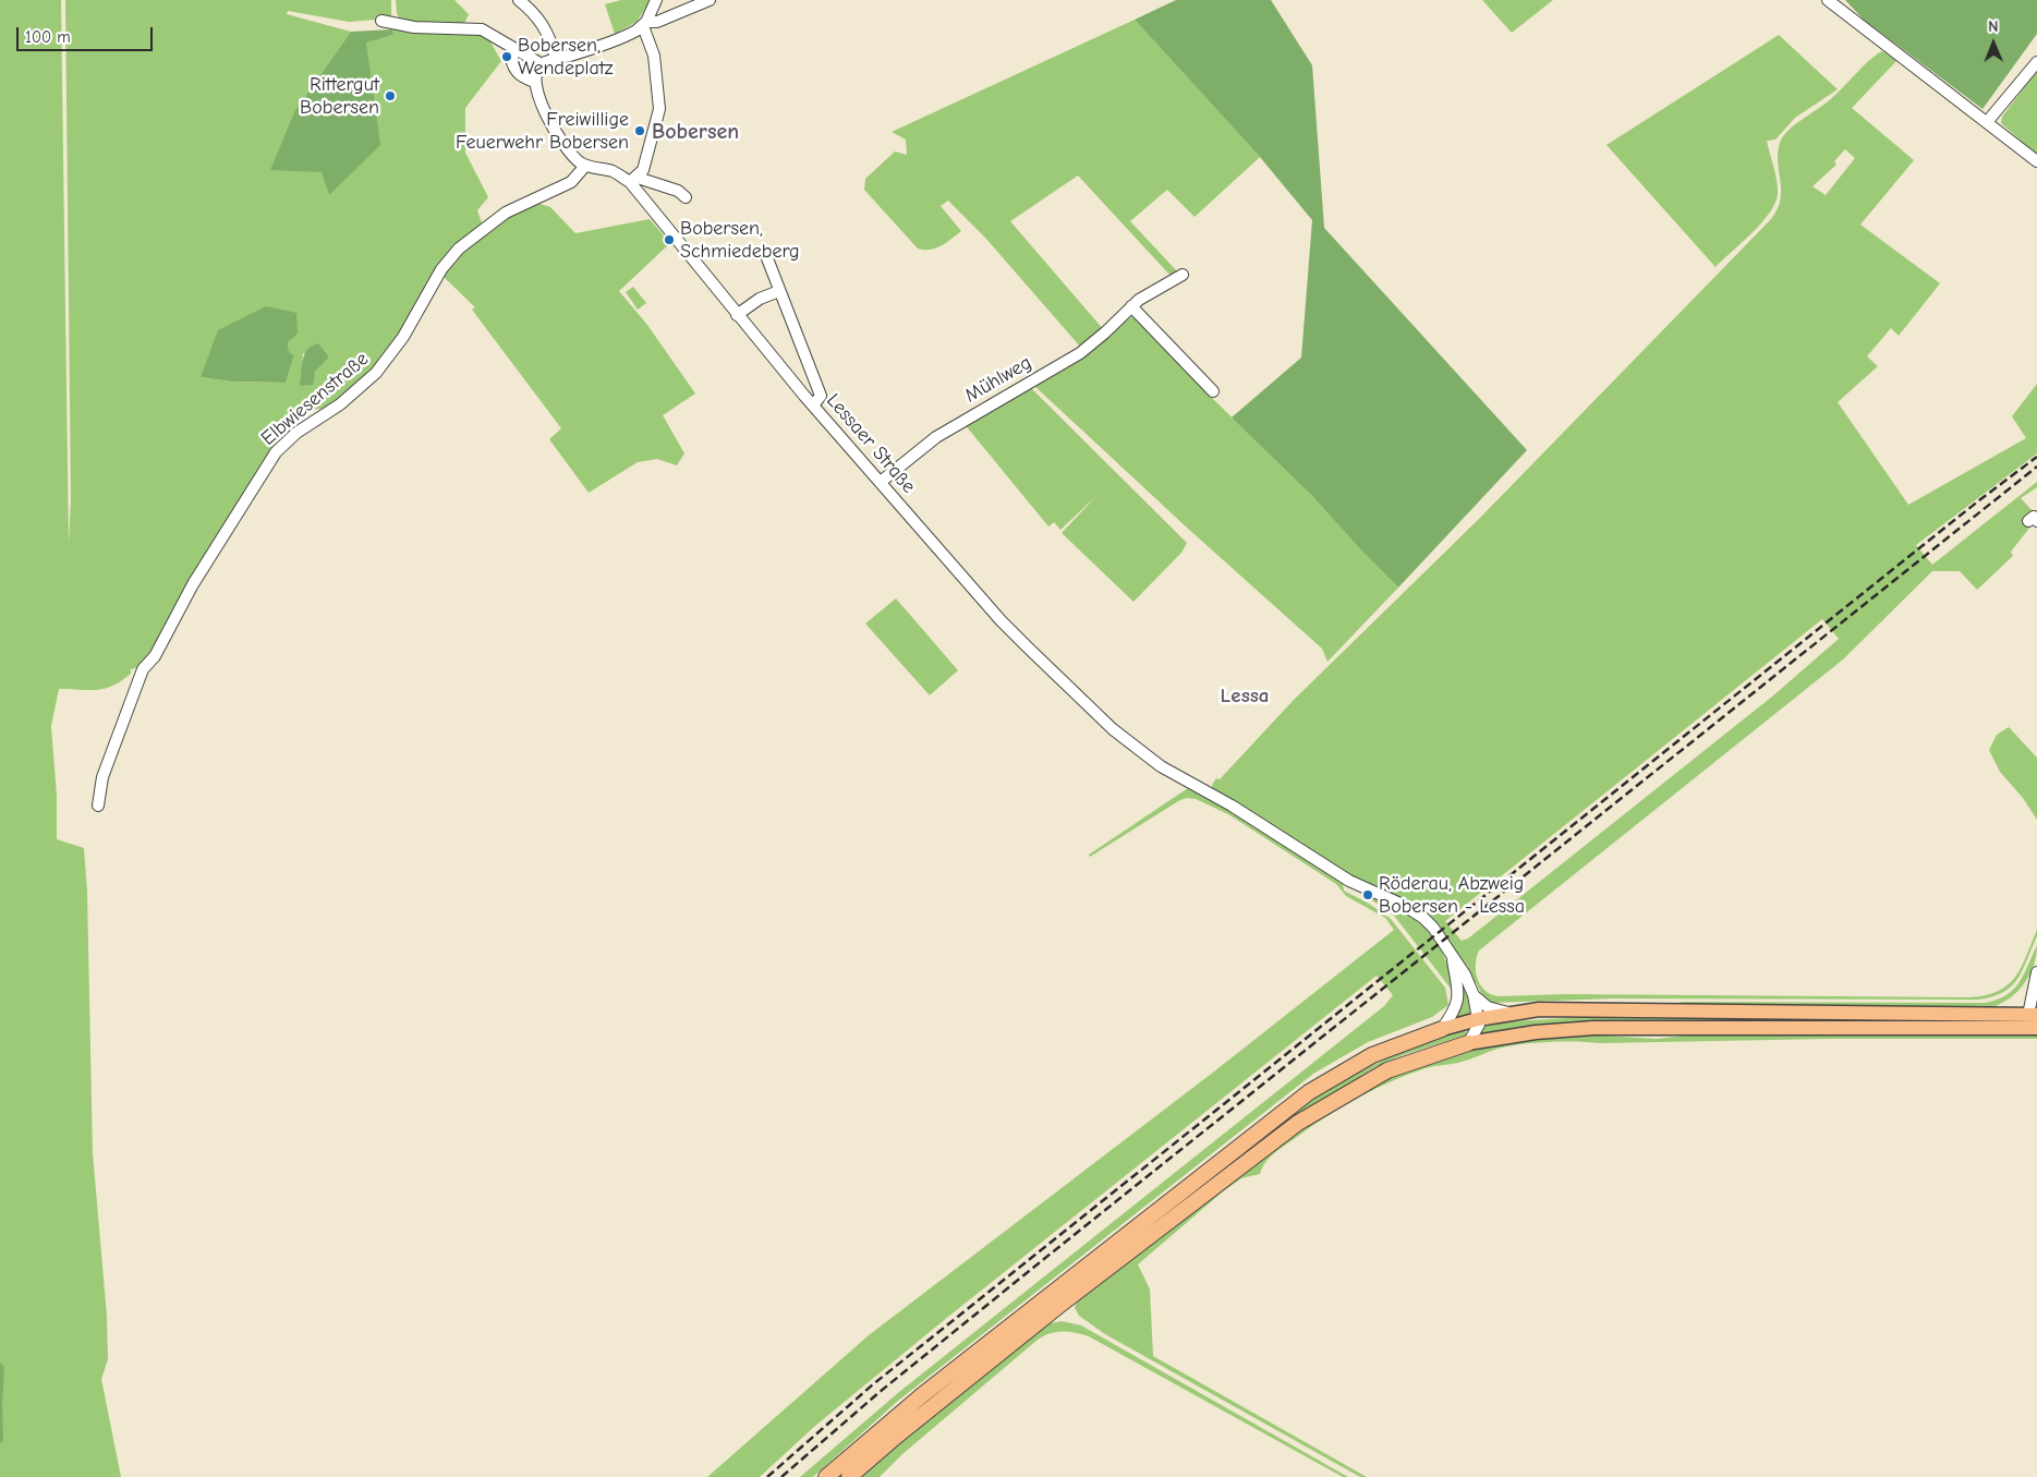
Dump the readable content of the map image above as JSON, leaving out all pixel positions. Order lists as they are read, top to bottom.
{
  "streets": {
    "street": ["Mühlweg", "Elbwiesenstraße", "Lessaer Straße"]
  },
  "crossings": [
    ["Mühlweg", "Lessaer Straße"],
    ["Elbwiesenstraße", "Lessaer Straße"]
  ],
  "districts": ["Bobersen", "Lessa"],
  "places": [
    "Bobersen, Wendeplatz",
    "Rittergut Bobersen",
    "Freiwillige Feuerwehr Bobersen",
    "Bobersen, Schmiedeberg",
    "Röderau, Abzweig Bobersen - Lessa"
  ],
  "scale_bar": "100 m",
  "north": "top"
}
